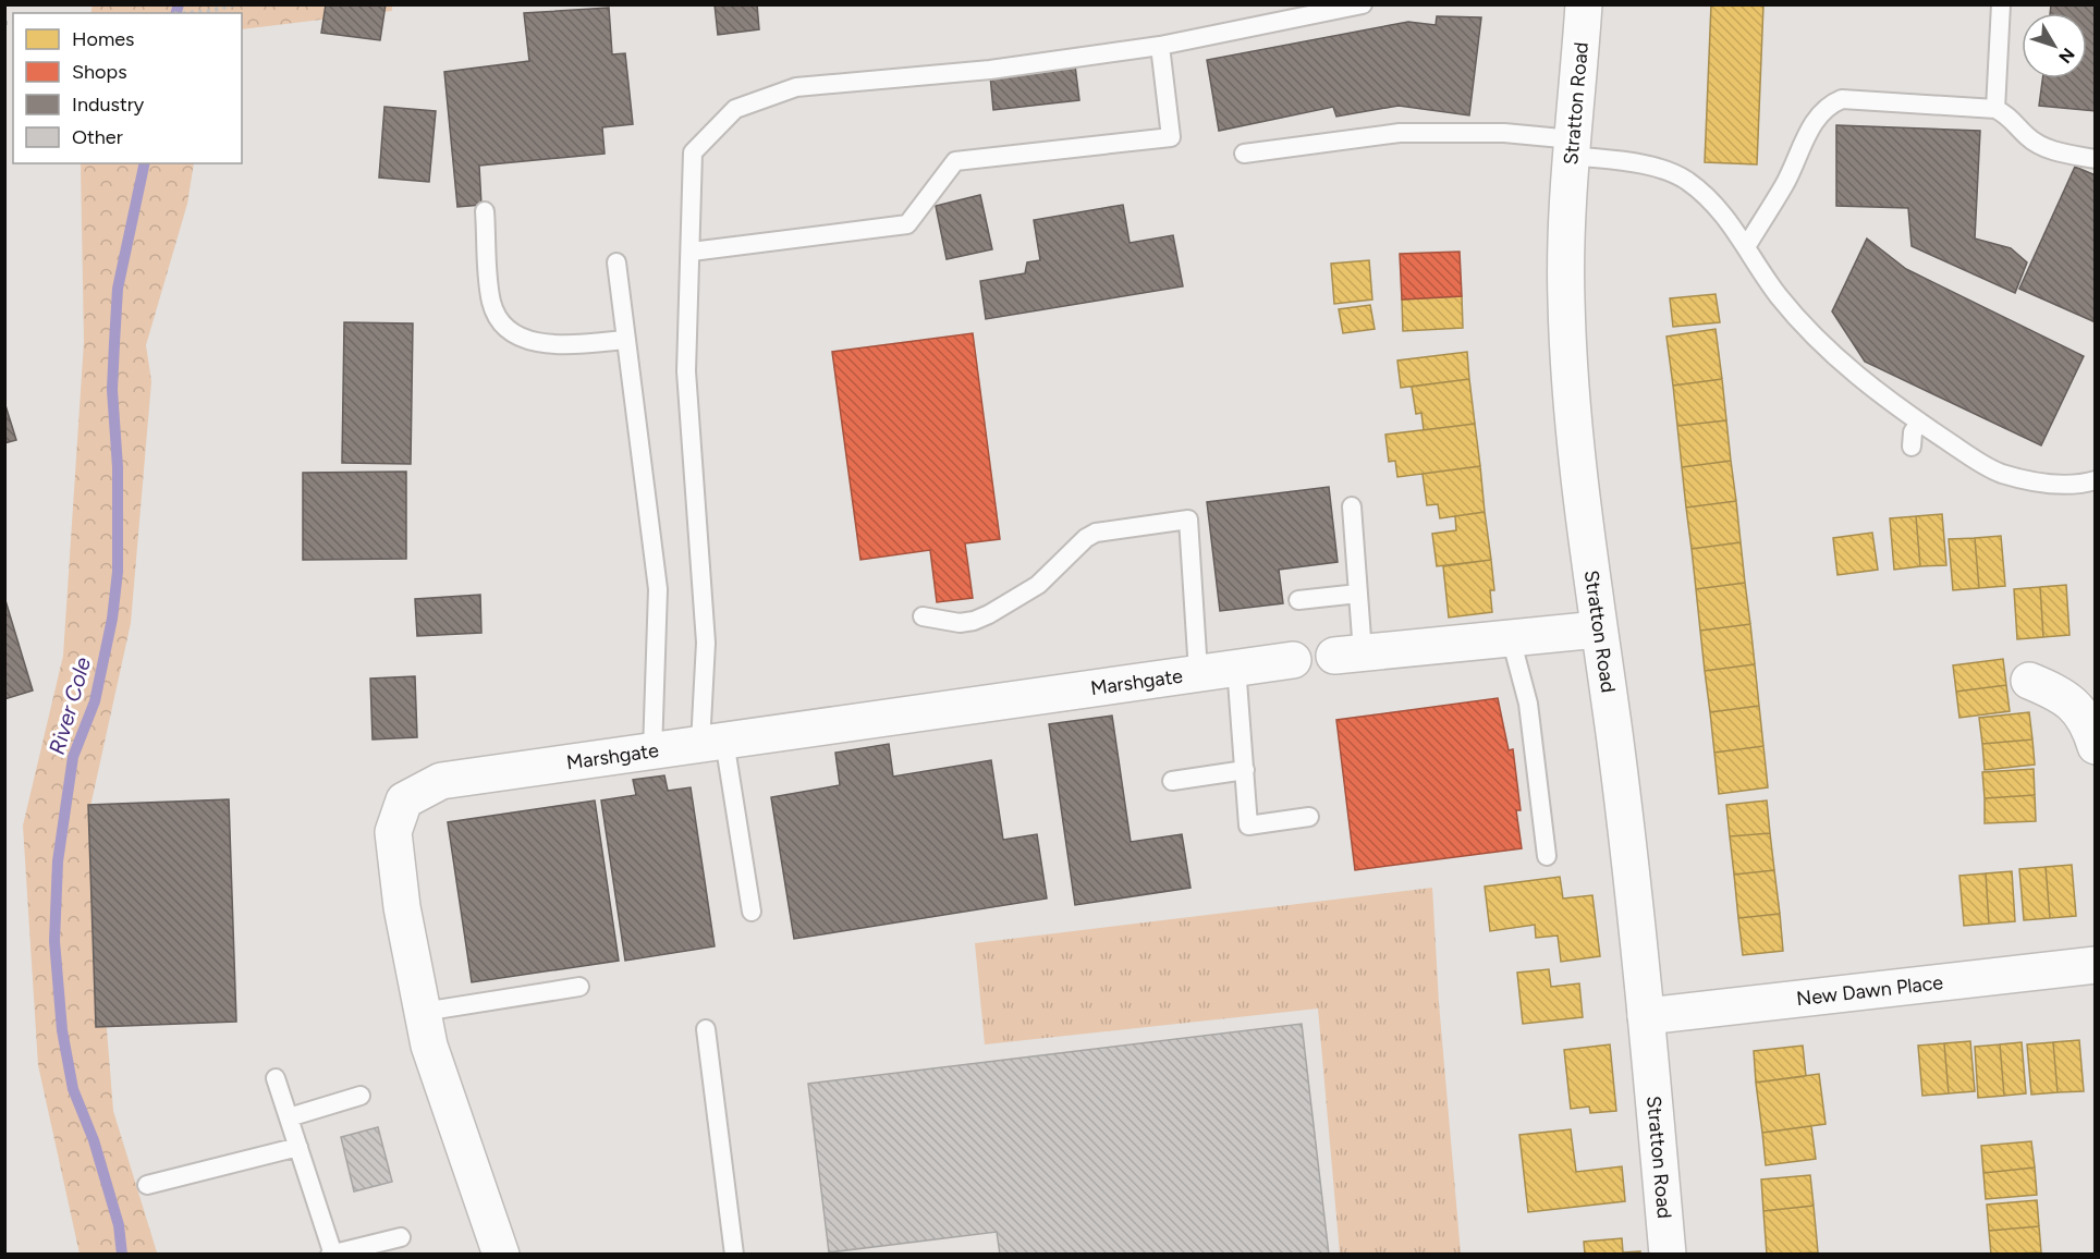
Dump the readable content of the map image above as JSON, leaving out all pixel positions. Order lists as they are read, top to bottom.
{
  "streets": {
    "street": ["Stratton Road", "Marshgate", "New Dawn Place"]
  },
  "crossings": [
    ["Stratton Road", "New Dawn Place"]
  ],
  "water": ["River Cole"],
  "legend": [
    "Homes",
    "Shops",
    "Industry",
    "Other"
  ],
  "north": "bottom right"
}
